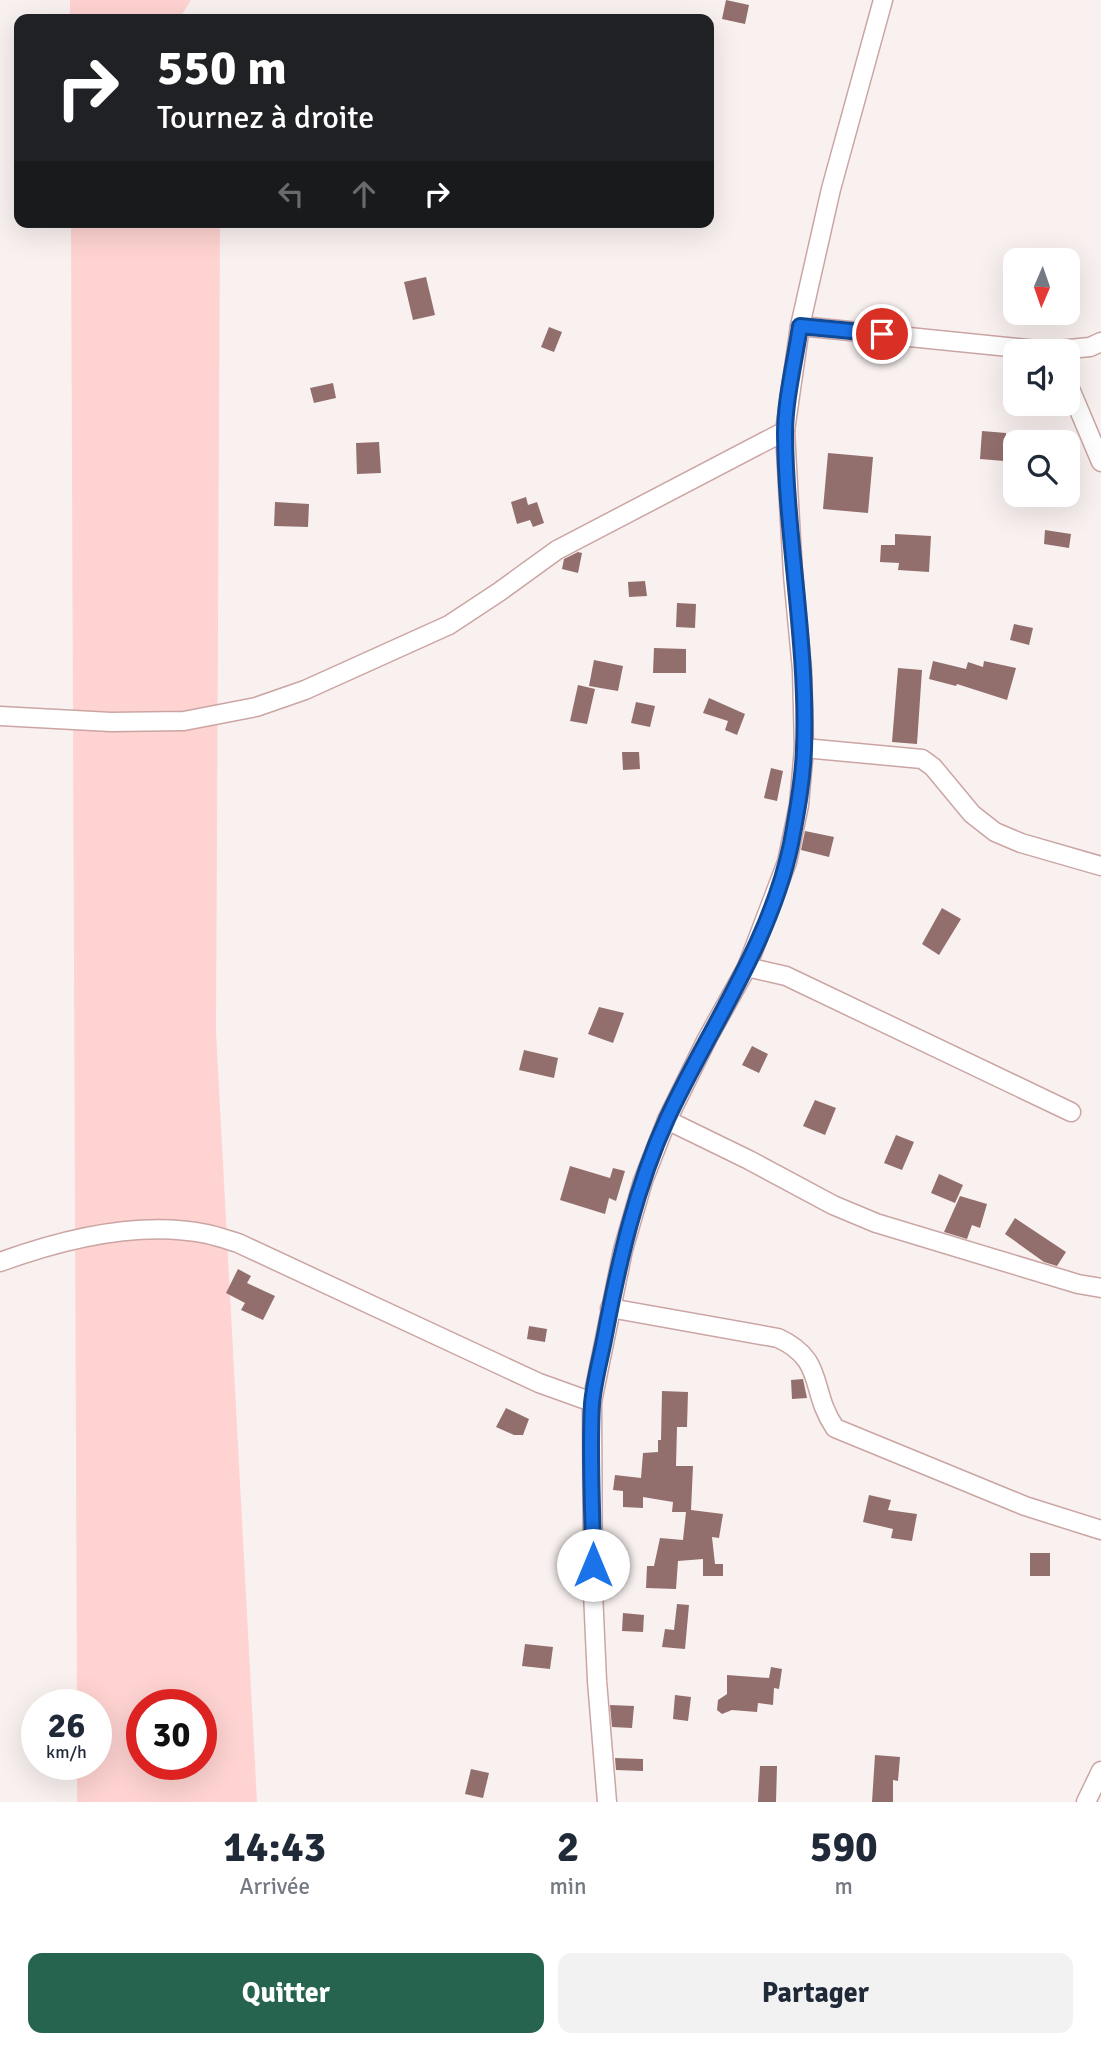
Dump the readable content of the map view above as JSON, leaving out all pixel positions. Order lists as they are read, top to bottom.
{
  "north": "bottom",
  "page": {
    "turn": ["550 m", "Tournez à droite"],
    "speed": "26 km/h",
    "limit": "30",
    "eta": [
      "14:43",
      "Arrivée",
      "2",
      "min",
      "590",
      "m"
    ],
    "buttons": ["Quitter", "Partager"]
  }
}
